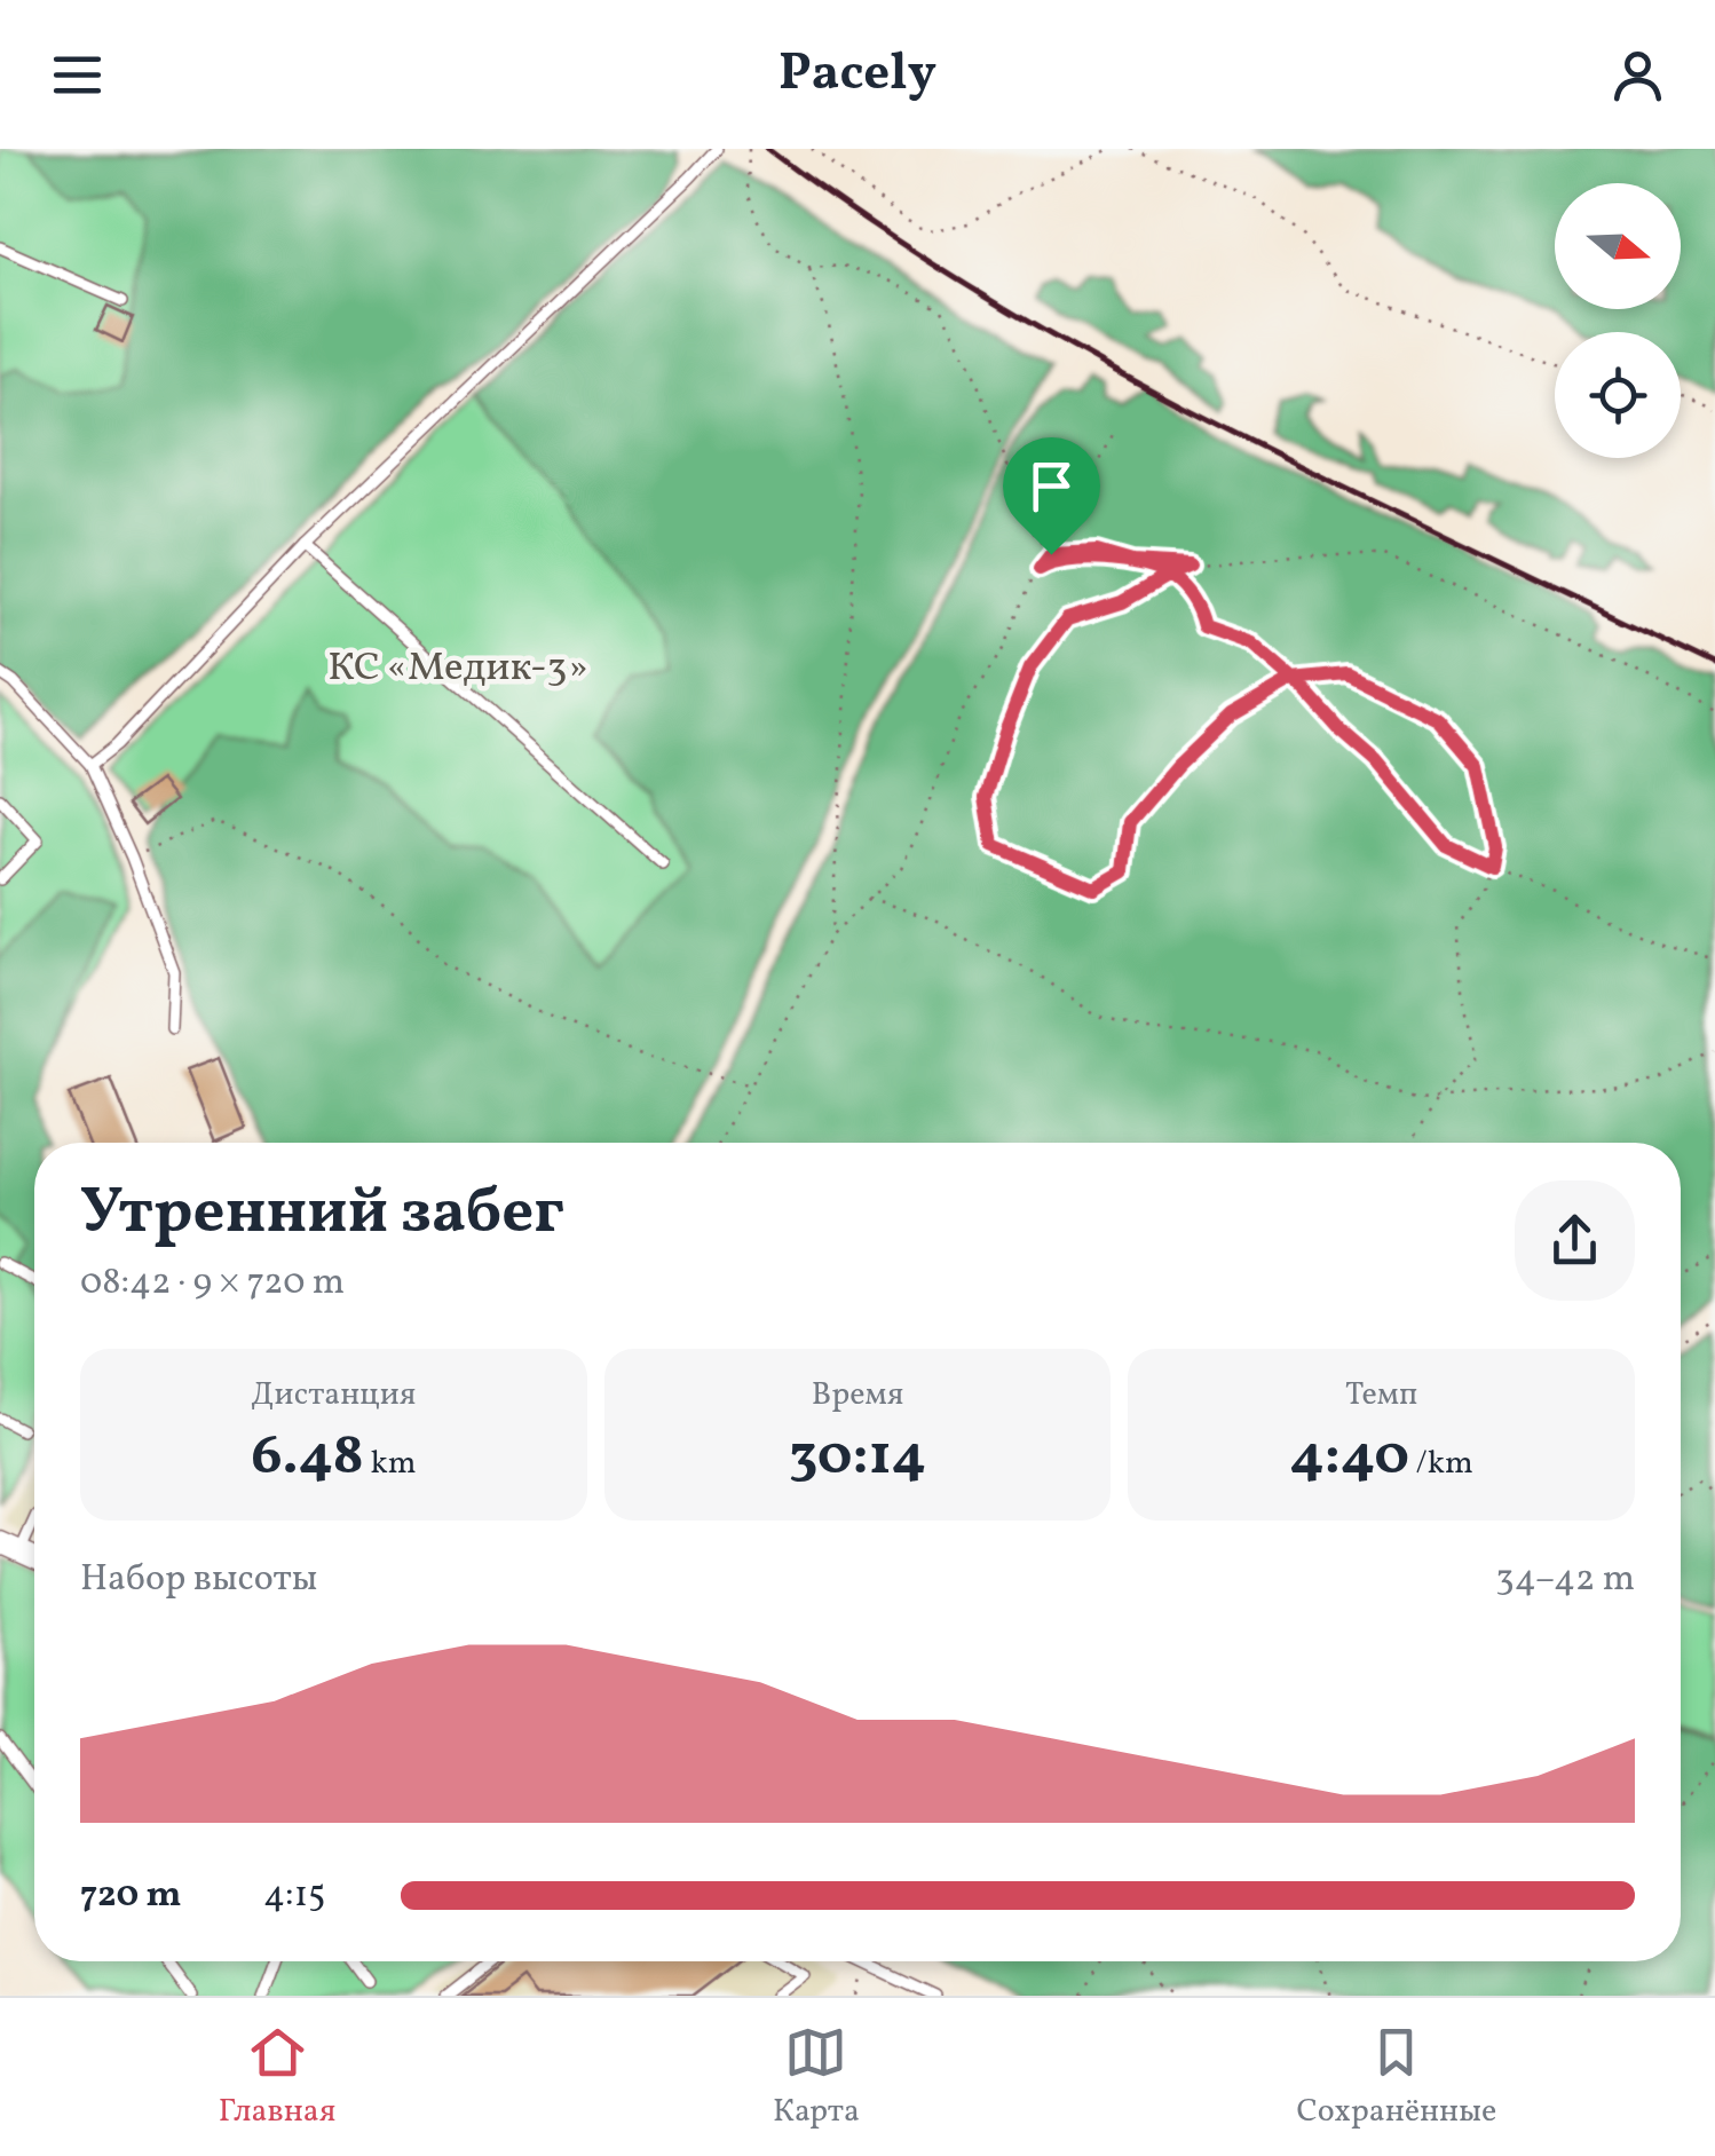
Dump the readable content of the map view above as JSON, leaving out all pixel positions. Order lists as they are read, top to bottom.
{
  "parks": ["КС «Медик-3»"],
  "north": "right",
  "page": {
    "header": "Pacely",
    "heading": ["Утренний забег", "08:42 · 9 × 720 m"],
    "stats": [
      ["Дистанция", "6.48 km"],
      ["Время", "30:14"],
      ["Темп", "4:40 /km"]
    ],
    "chart": ["Набор высоты", "34–42 m"],
    "list": [
      {
        "name": "720 m",
        "note": "4:15"
      }
    ],
    "tabs": ["Главная", "Карта", "Сохранённые"]
  }
}
